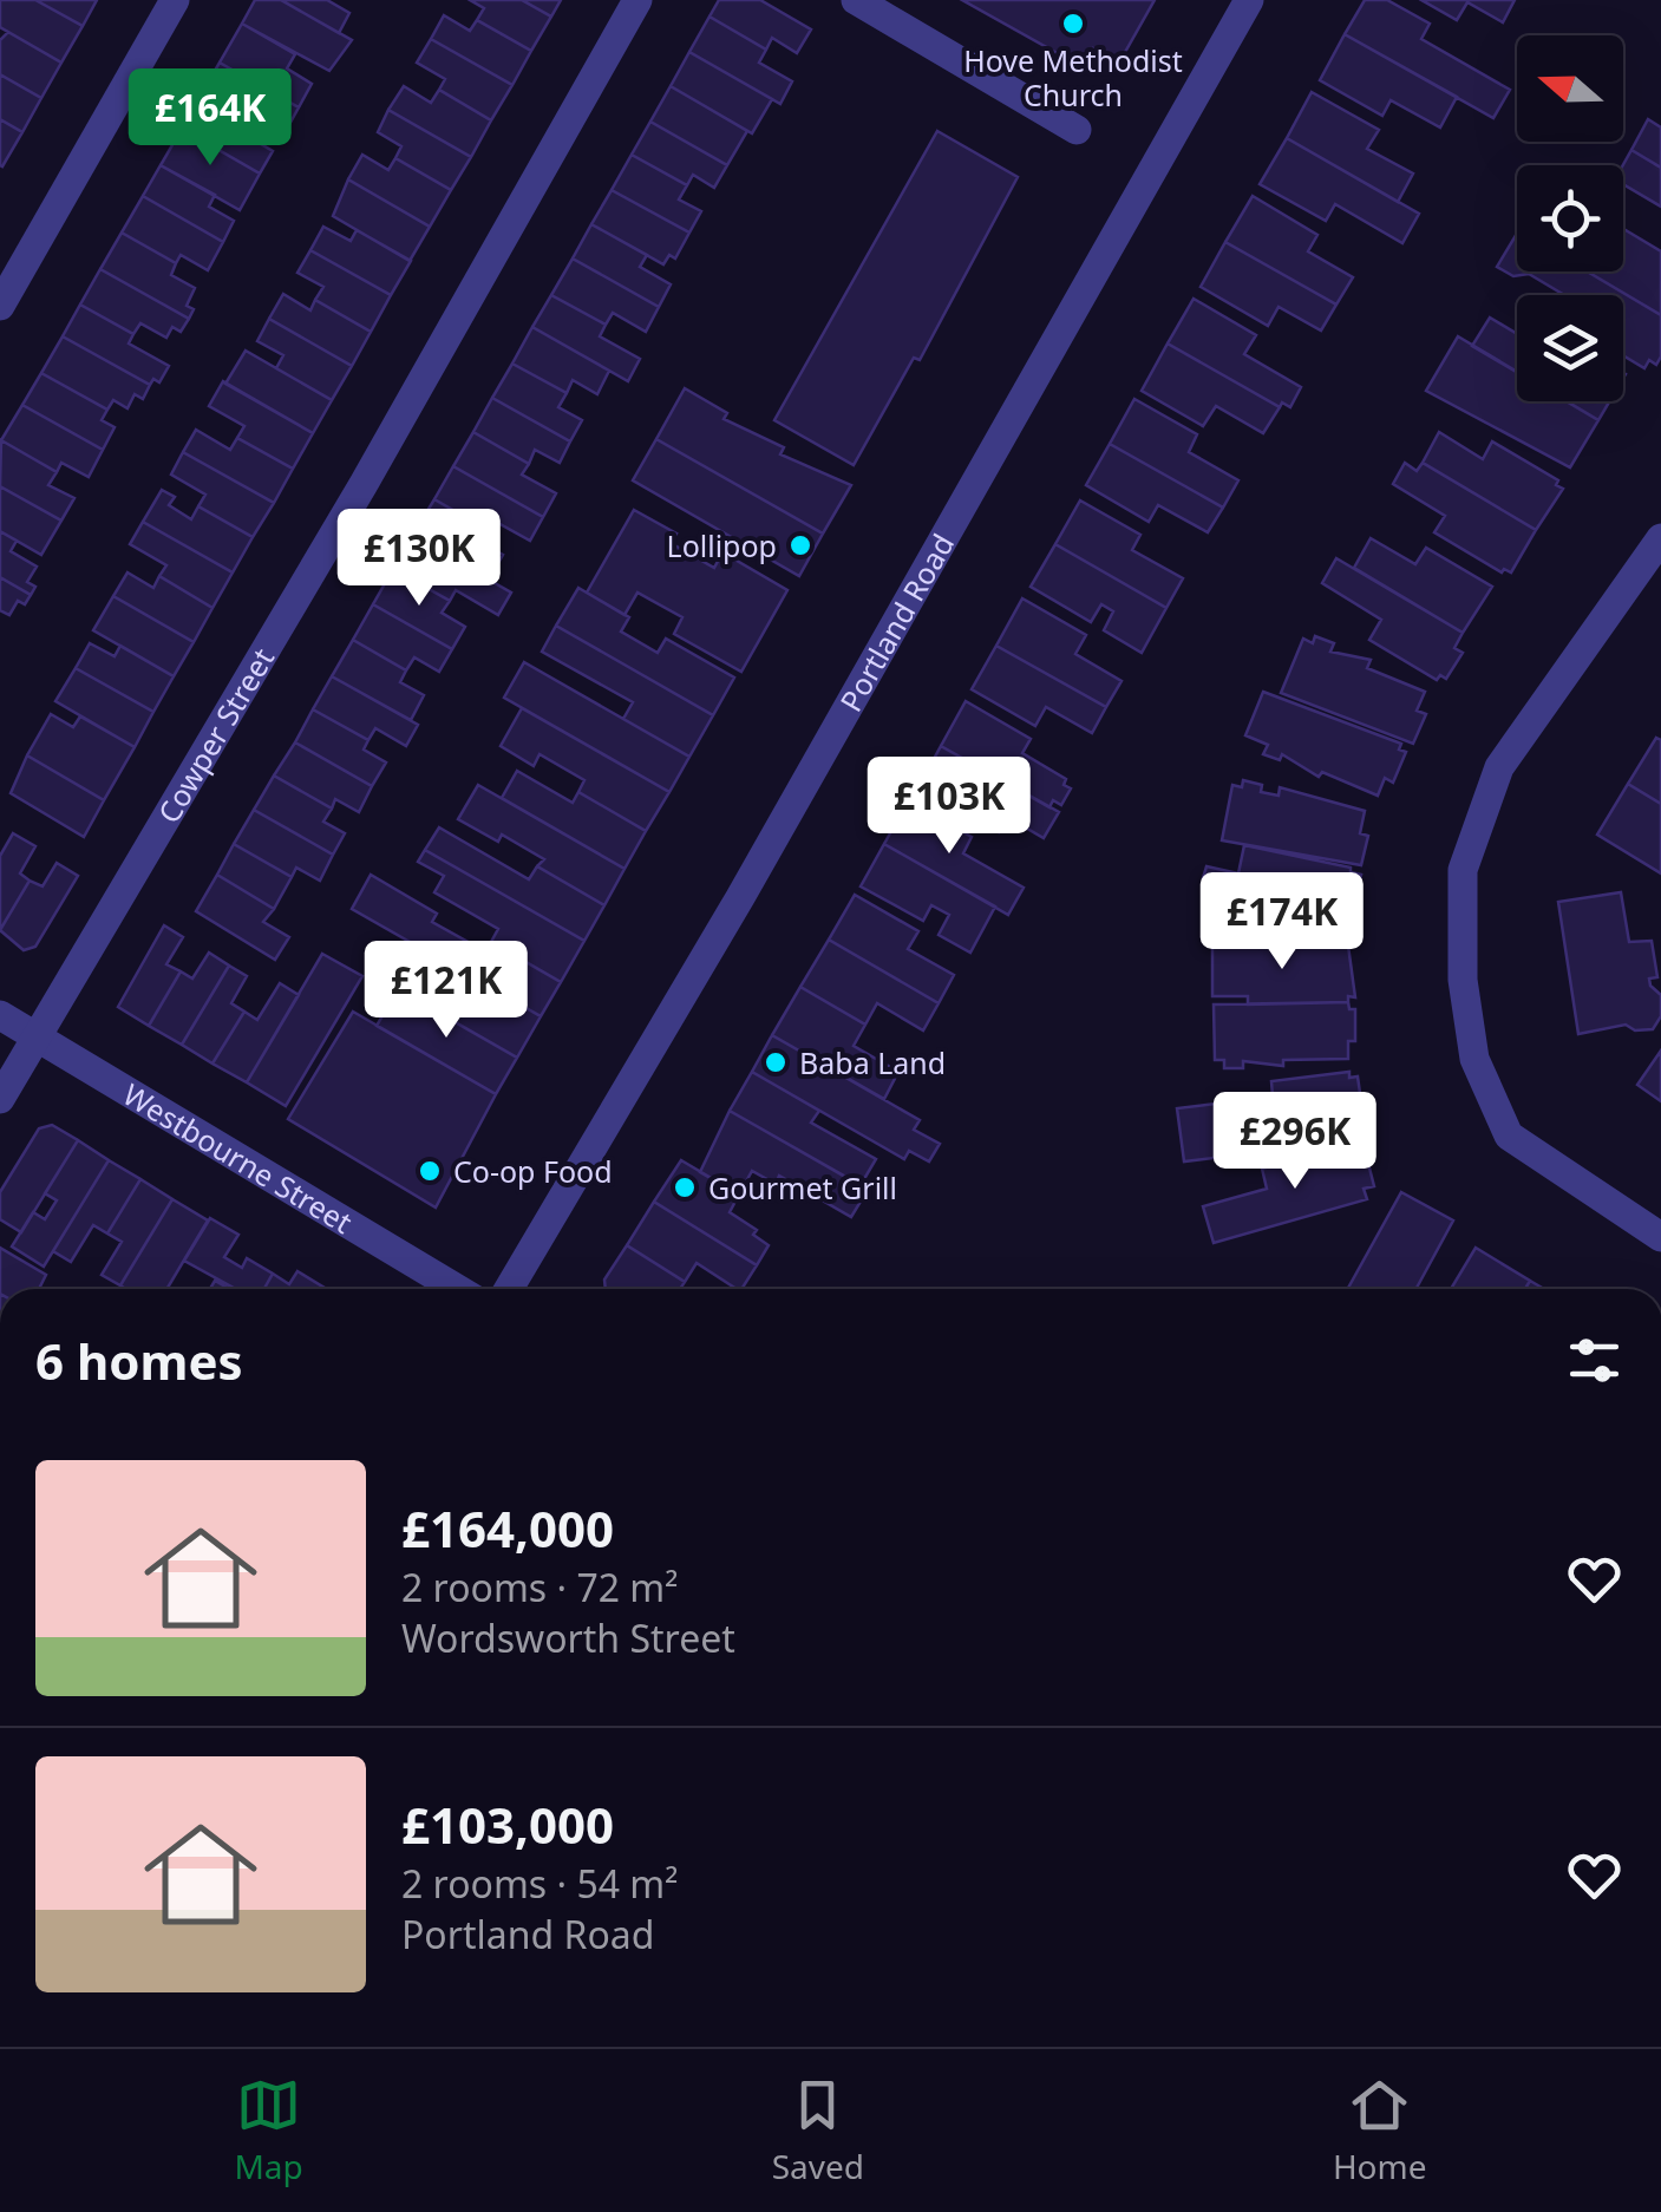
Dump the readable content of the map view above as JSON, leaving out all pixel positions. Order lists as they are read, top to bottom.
{
  "streets": {
    "street": ["Portland Road", "Cowper Street", "Westbourne Street"]
  },
  "crossings": [
    ["Cowper Street", "Westbourne Street"]
  ],
  "places": [
    "Hove Methodist Church",
    "Lollipop",
    "Baba Land",
    "Co-op Food",
    "Gourmet Grill"
  ],
  "north": "left",
  "page": {
    "price": [
      "£164K",
      "£130K",
      "£103K",
      "£174K",
      "£121K",
      "£296K"
    ],
    "heading": "6 homes",
    "list": [
      {
        "name": "£164,000",
        "note": "2 rooms · 72 m² · Wordsworth Street"
      },
      {
        "name": "£103,000",
        "note": "2 rooms · 54 m² · Portland Road"
      }
    ],
    "tabs": ["Map", "Saved", "Home"]
  }
}
